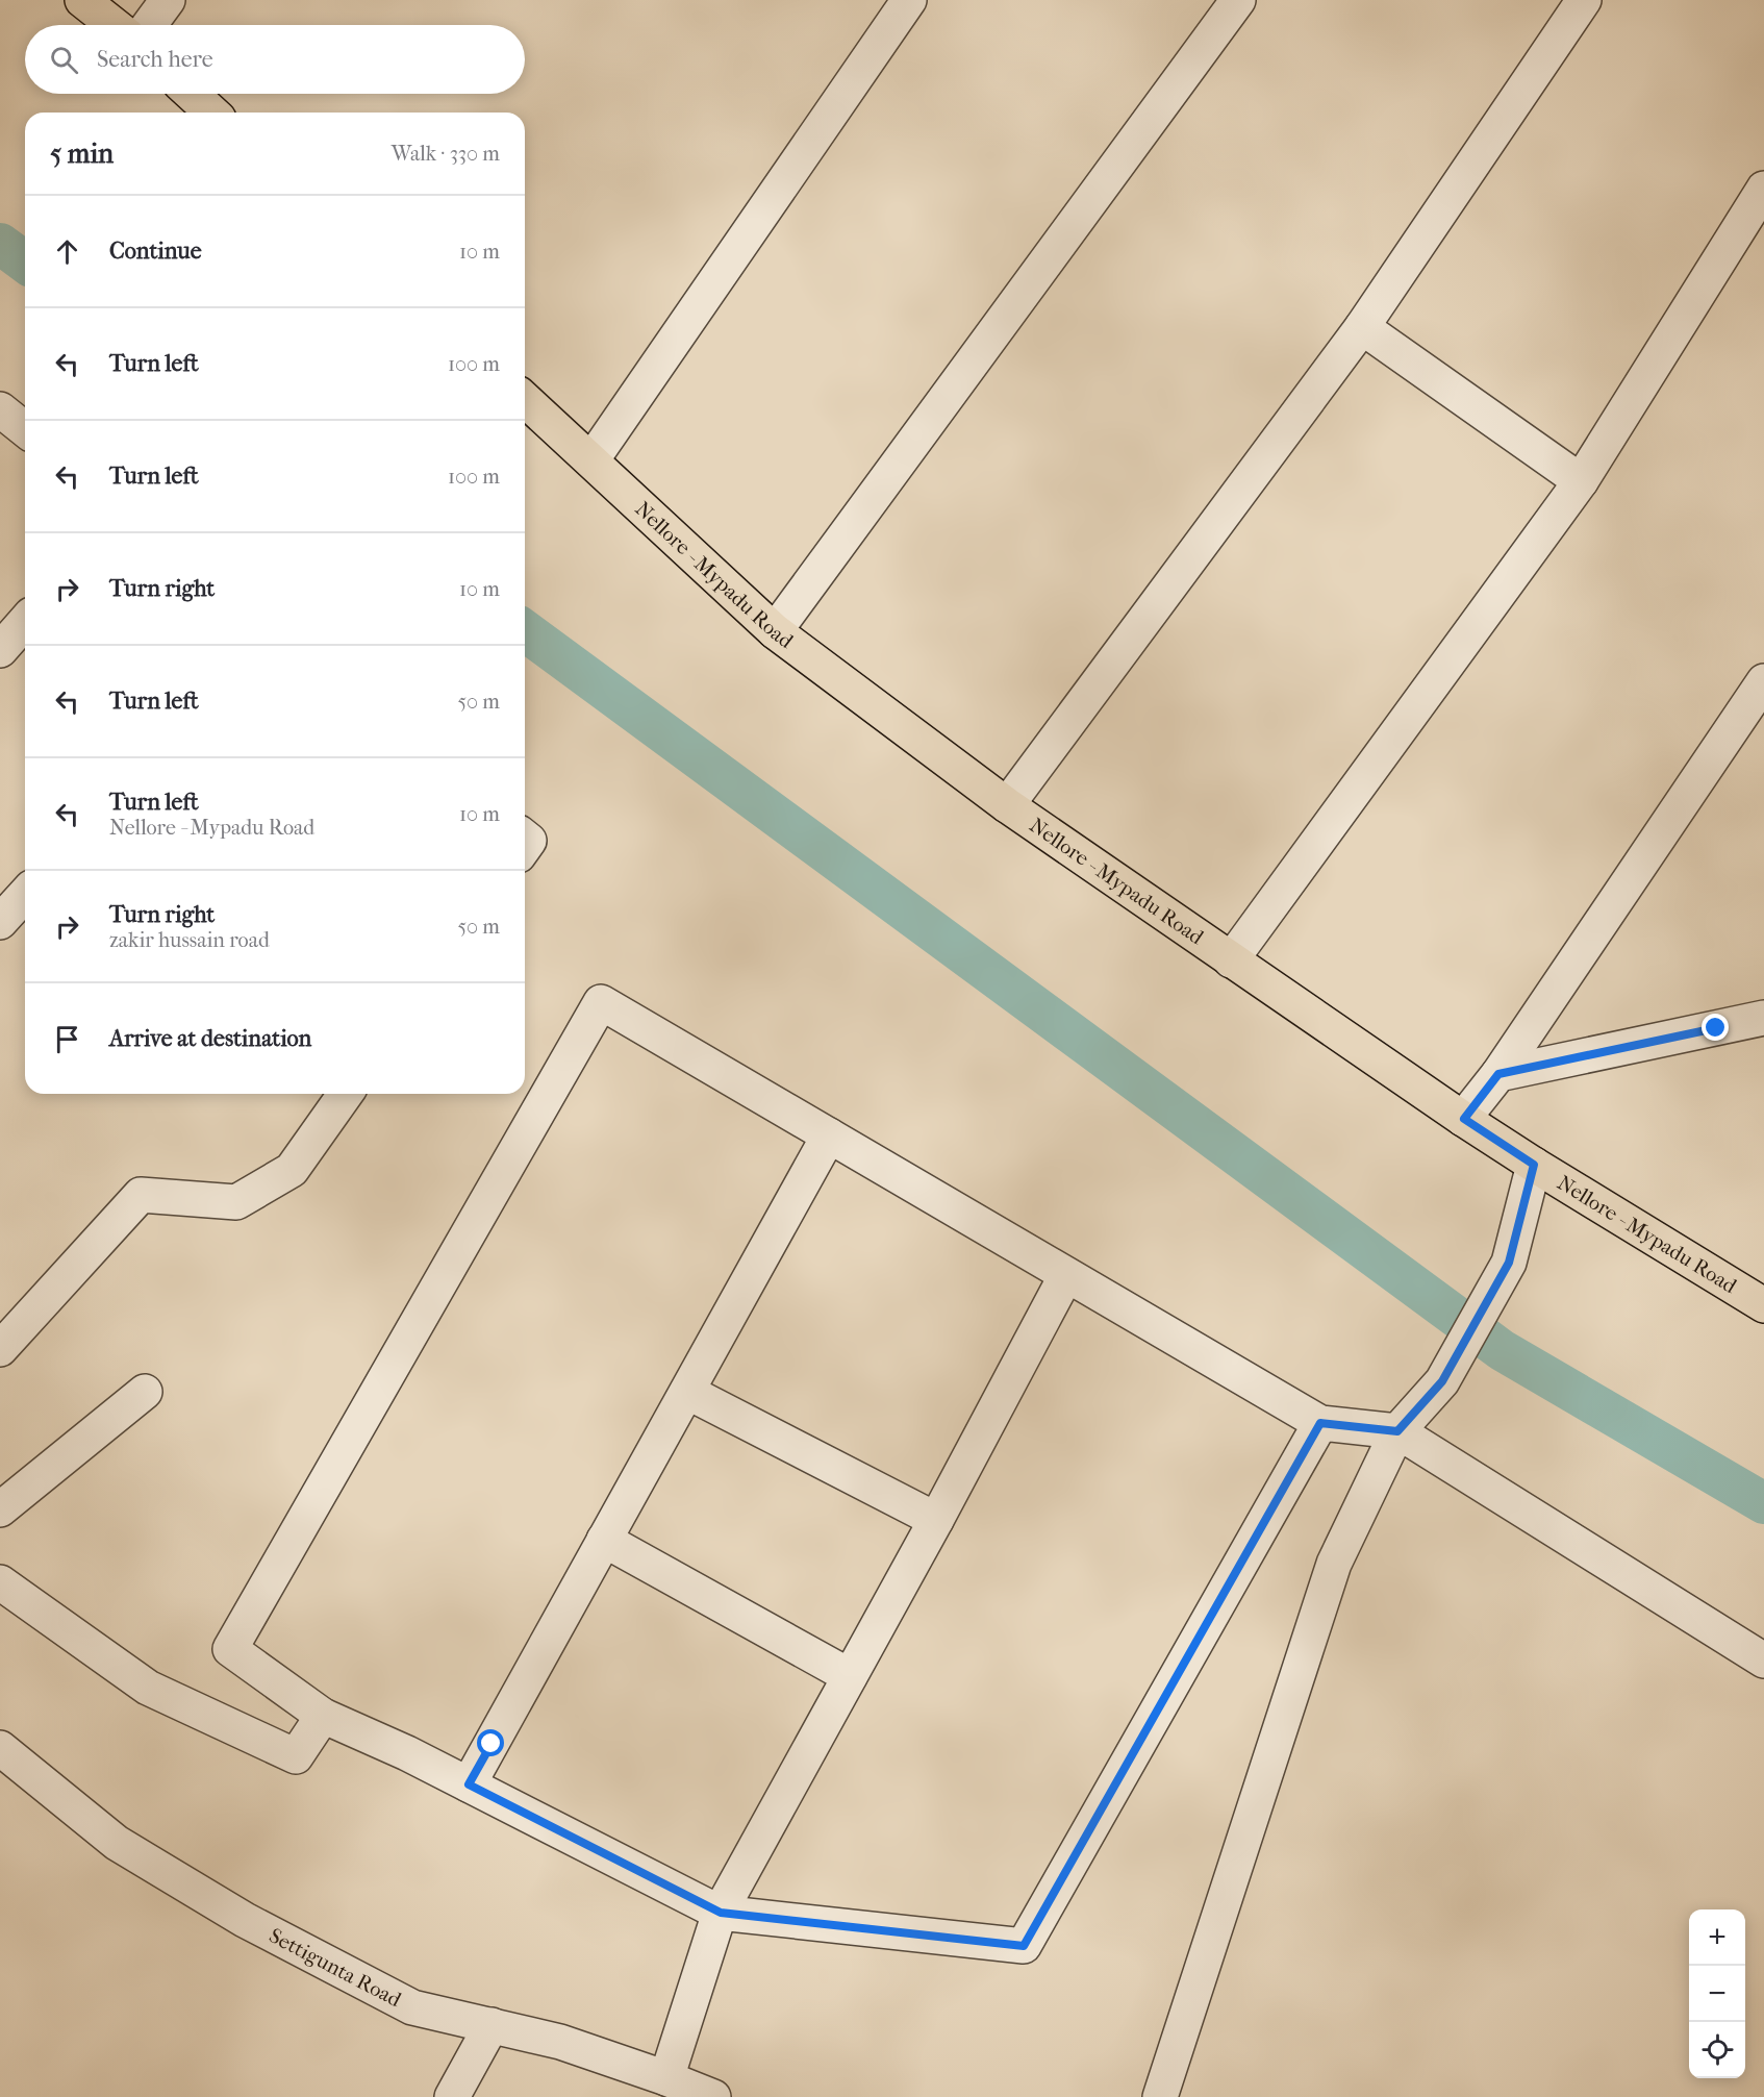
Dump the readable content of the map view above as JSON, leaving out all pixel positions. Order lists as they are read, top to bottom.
{
  "streets": {
    "main road": ["Nellore - Mypadu Road"],
    "street": ["Settigunta Road"]
  },
  "page": {
    "search": "Search here",
    "heading": ["5 min", "Walk · 330 m"],
    "list": [
      ["Continue", "10 m"],
      ["Turn left", "100 m"],
      ["Turn left", "100 m"],
      ["Turn right", "10 m"],
      ["Turn left", "50 m"],
      ["Turn left", "Nellore - Mypadu Road", "10 m"],
      ["Turn right", "zakir hussain road", "50 m"],
      "Arrive at destination"
    ],
    "map_buttons": ["+", "−"]
  }
}
